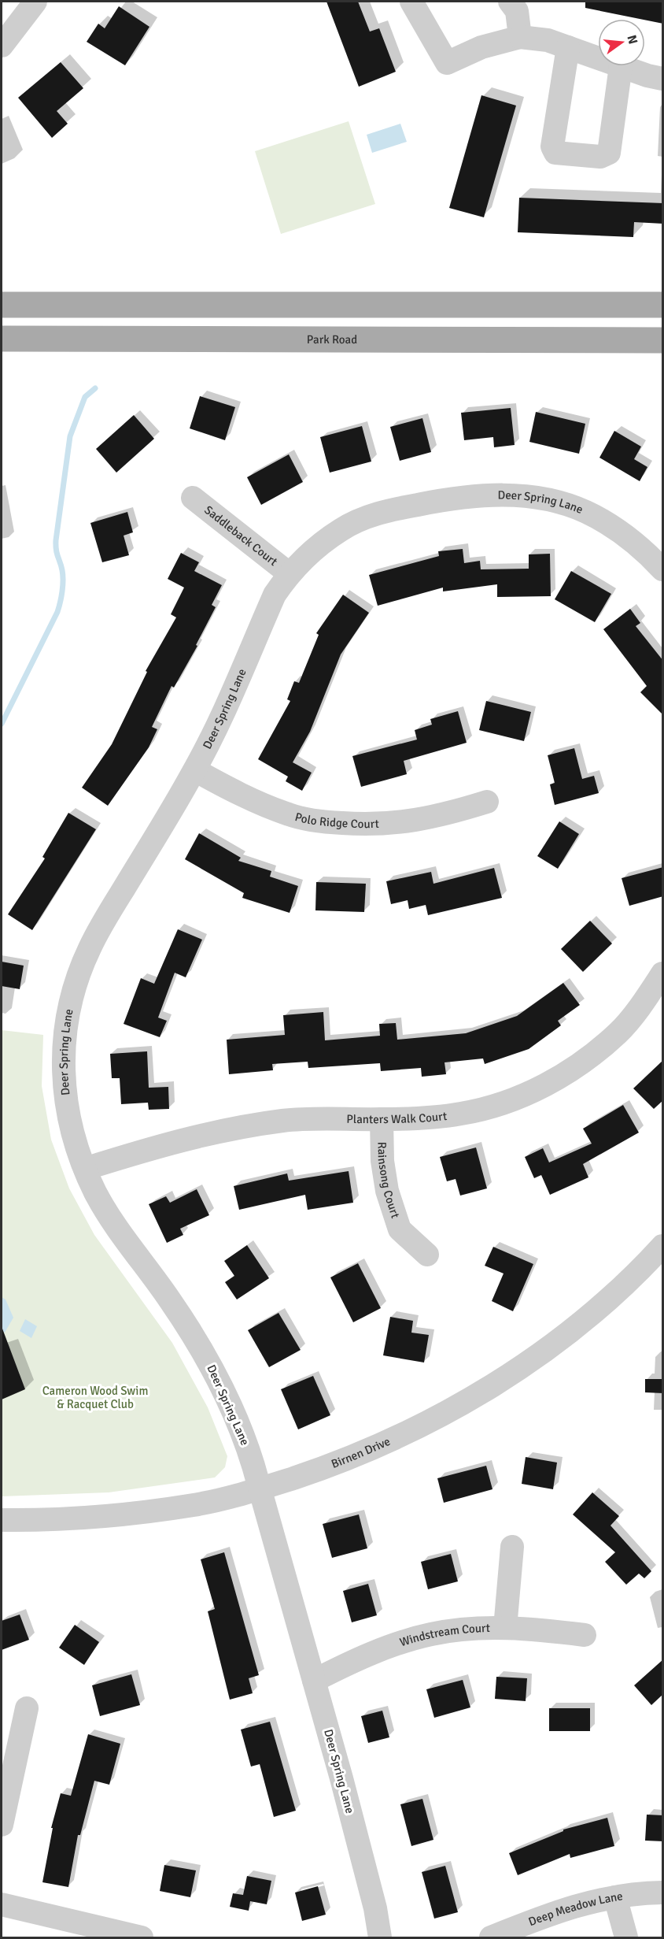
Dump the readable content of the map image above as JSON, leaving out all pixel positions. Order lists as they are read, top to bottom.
{
  "streets": {
    "main road": ["Park Road"],
    "street": [
      "Deer Spring Lane",
      "Saddleback Court",
      "Polo Ridge Court",
      "Planters Walk Court",
      "Rainsong Court",
      "Birnen Drive",
      "Windstream Court",
      "Deep Meadow Lane"
    ]
  },
  "crossings": [
    ["Deer Spring Lane", "Saddleback Court"],
    ["Deer Spring Lane", "Polo Ridge Court"],
    ["Deer Spring Lane", "Planters Walk Court"],
    ["Deer Spring Lane", "Birnen Drive"],
    ["Deer Spring Lane", "Windstream Court"],
    ["Planters Walk Court", "Rainsong Court"]
  ],
  "parks": ["Cameron Wood Swim & Racquet Club"],
  "north": "right"
}
